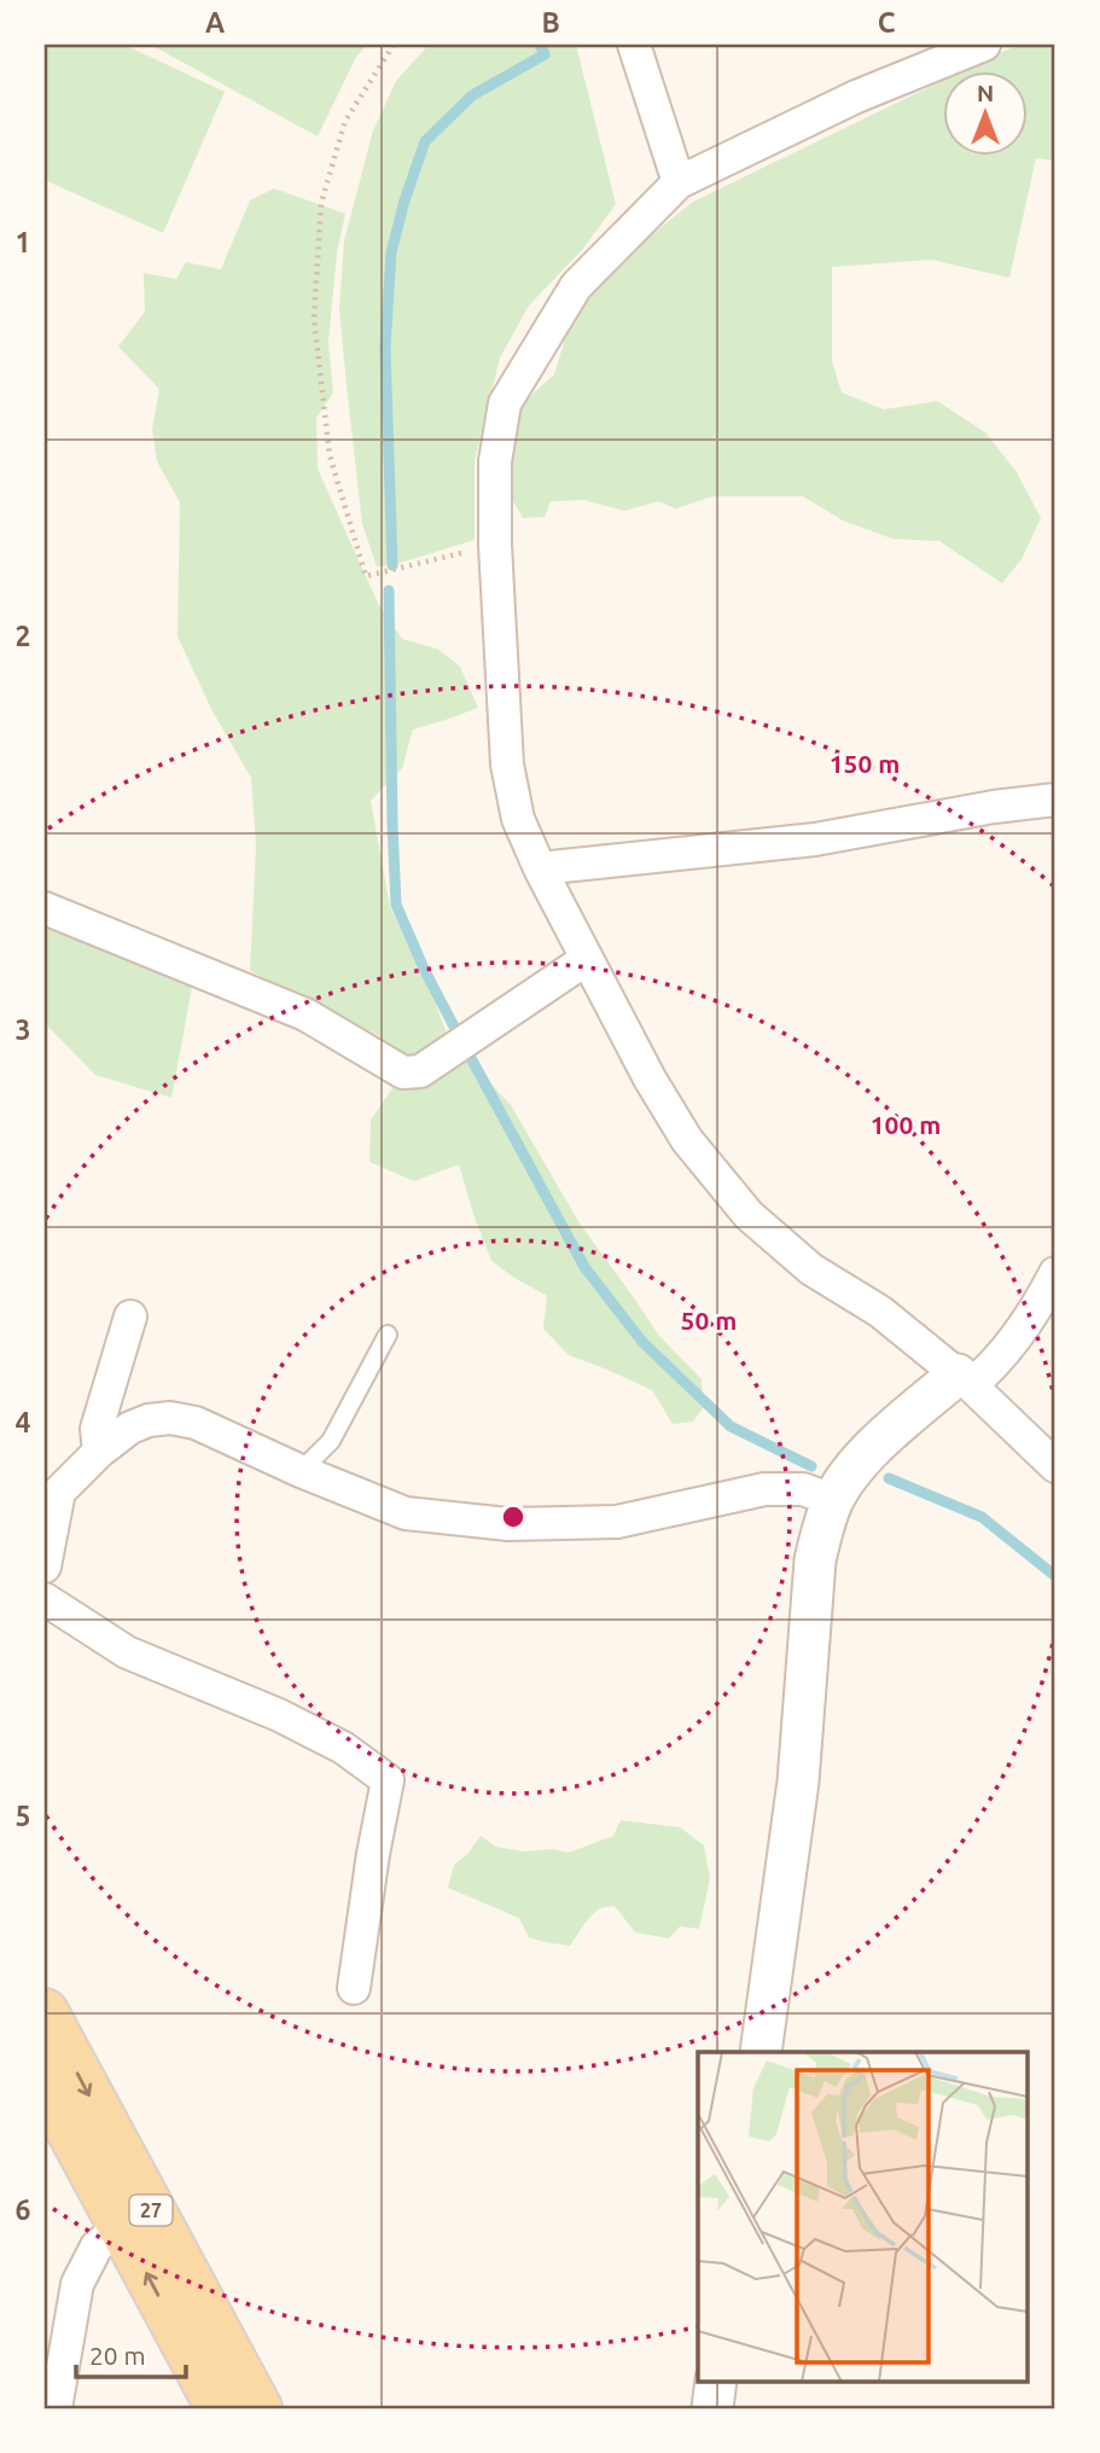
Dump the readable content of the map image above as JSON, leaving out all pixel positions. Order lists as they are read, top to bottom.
{
  "streets": {
    "main road": ["27"]
  },
  "scale_bar": "20 m",
  "north": "top",
  "grid": {
    "columns": ["A", "B", "C"],
    "rows": [
      "1",
      "2",
      "3",
      "4",
      "5",
      "6"
    ]
  },
  "rings": ["150 m", "100 m", "50 m"]
}
